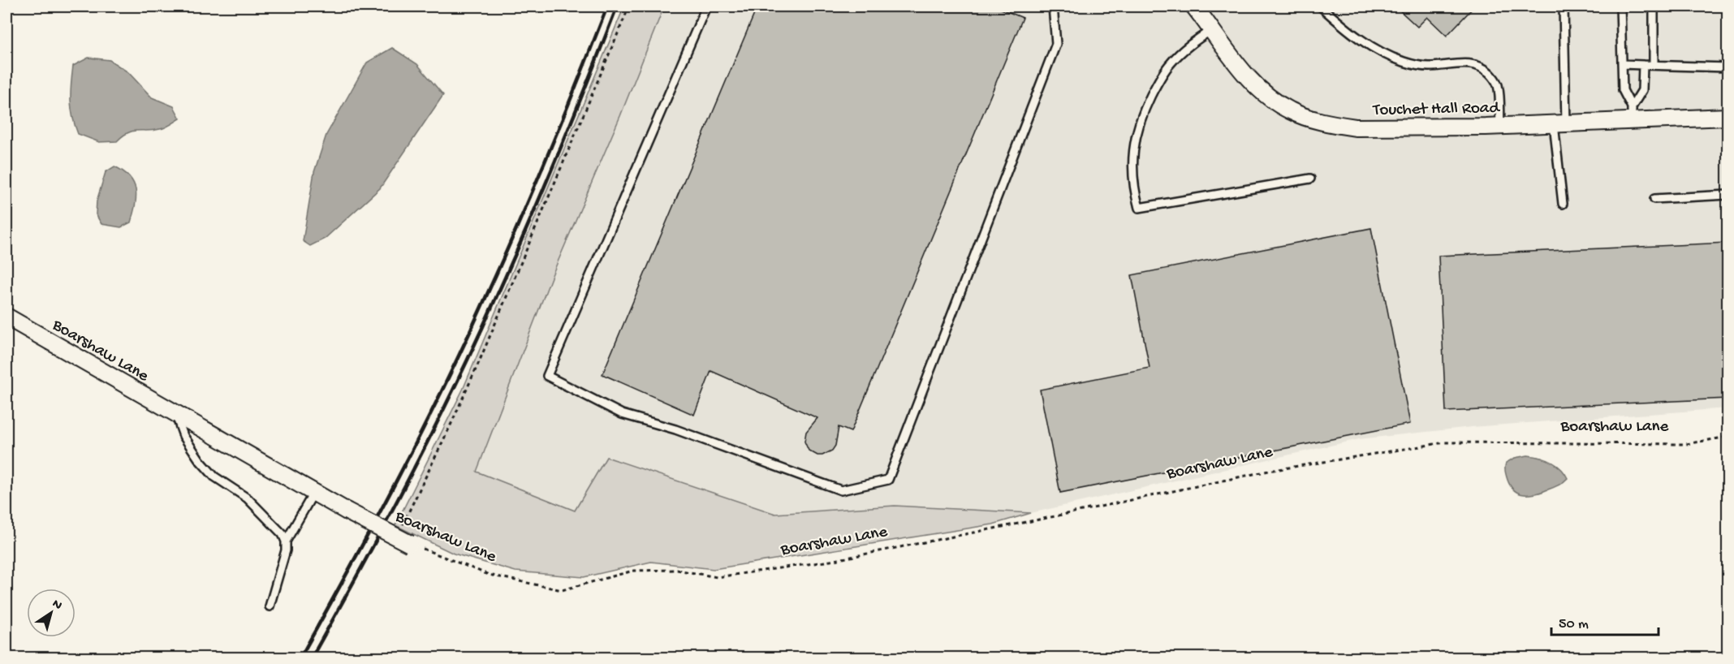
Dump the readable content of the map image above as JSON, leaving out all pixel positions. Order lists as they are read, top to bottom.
{
  "streets": {
    "street": ["Touchet Hall Road", "Boarshaw Lane"]
  },
  "scale_bar": "50 m",
  "north": "top right"
}
